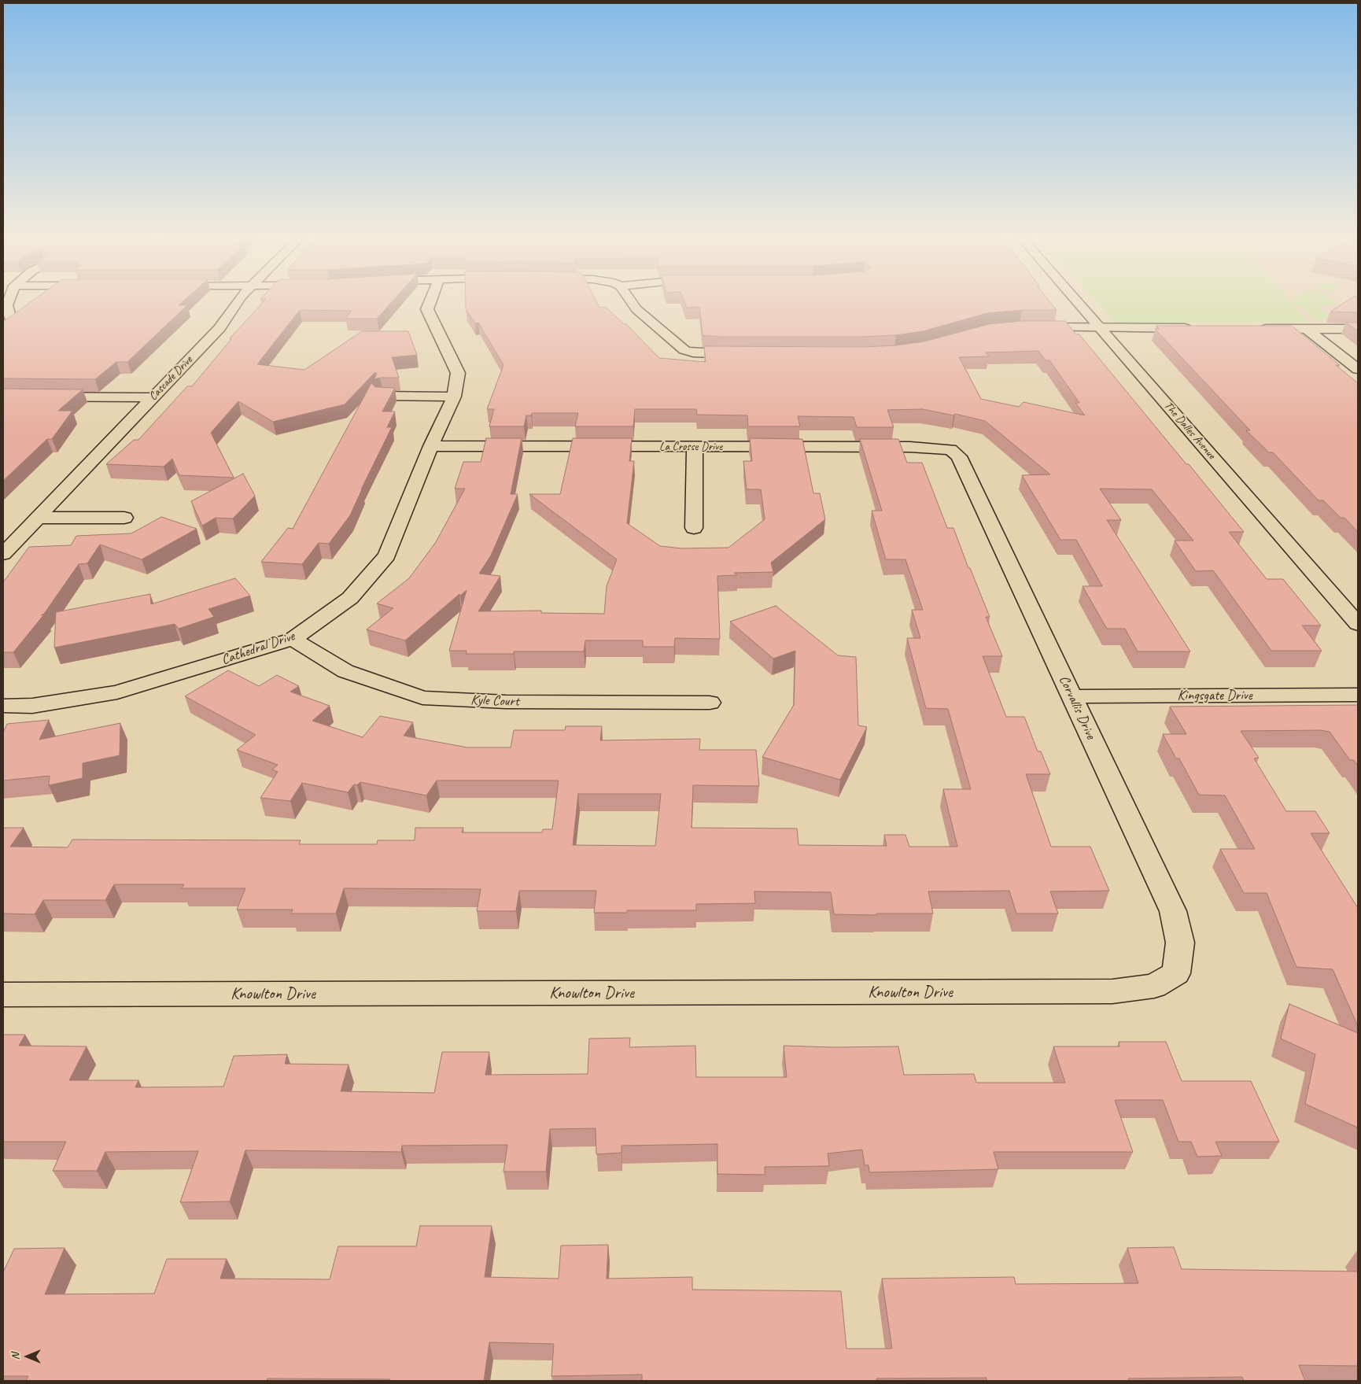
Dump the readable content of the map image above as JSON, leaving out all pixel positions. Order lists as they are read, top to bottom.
{
  "streets": {
    "street": [
      "Cascade Drive",
      "The Dalles Avenue",
      "La Crosse Drive",
      "Cathedral Drive",
      "Kingsgate Drive",
      "Kyle Court",
      "Corvallis Drive",
      "Knowlton Drive"
    ]
  },
  "crossings": [
    ["La Crosse Drive", "Cathedral Drive"],
    ["La Crosse Drive", "Corvallis Drive"],
    ["Cathedral Drive", "Kyle Court"],
    ["Kingsgate Drive", "Corvallis Drive"],
    ["Corvallis Drive", "Knowlton Drive"]
  ],
  "north": "left"
}
